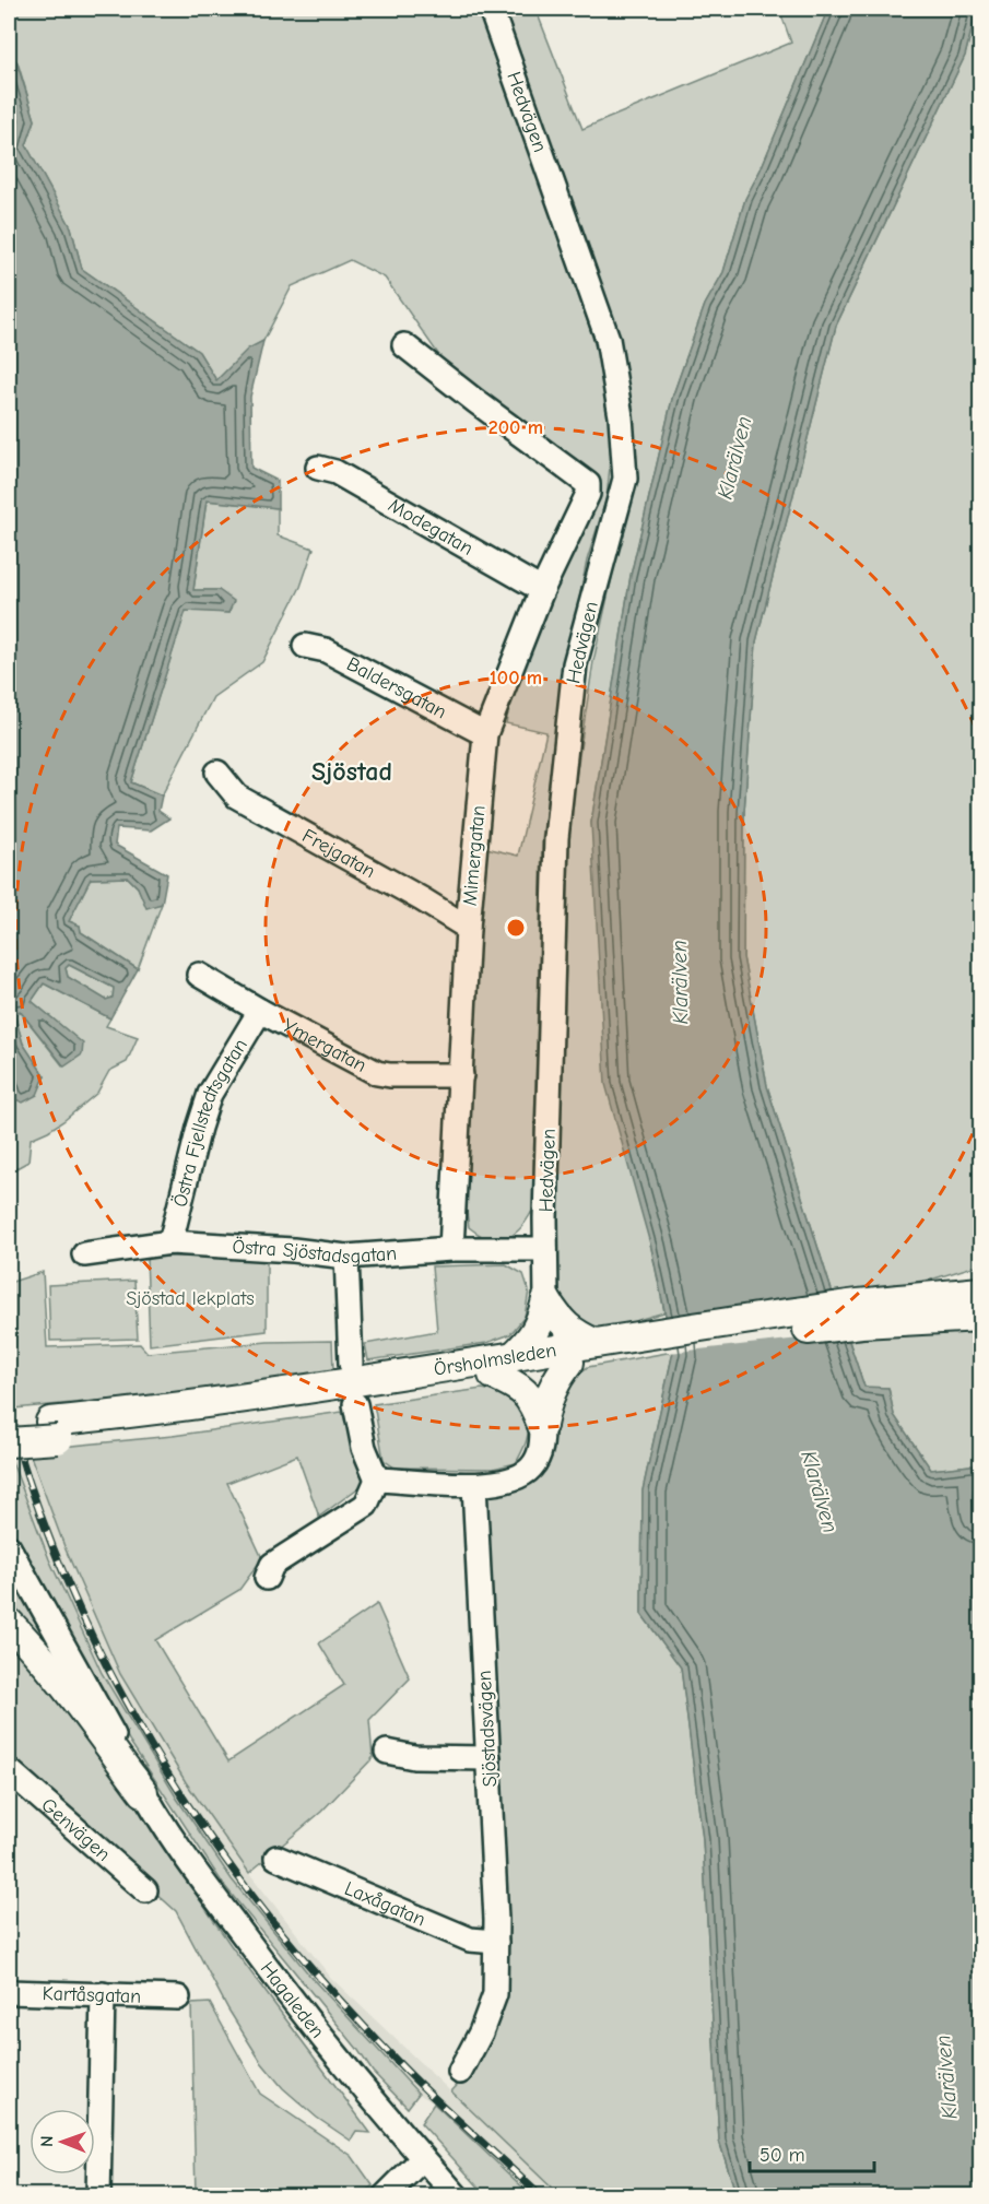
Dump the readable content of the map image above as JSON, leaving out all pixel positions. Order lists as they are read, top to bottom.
{
  "streets": {
    "main road": ["Örsholmsleden"],
    "street": [
      "Hedvägen",
      "Modegatan",
      "Baldersgatan",
      "Frejgatan",
      "Mimergatan",
      "Ymergatan",
      "Östra Fjellstedtsgatan",
      "Östra Sjöstadsgatan",
      "Sjöstadsvägen",
      "Genvägen",
      "Laxågatan",
      "Kartåsgatan",
      "Hagaleden"
    ]
  },
  "crossings": [
    ["Hedvägen", "Östra Sjöstadsgatan"],
    ["Modegatan", "Mimergatan"],
    ["Baldersgatan", "Mimergatan"],
    ["Frejgatan", "Mimergatan"],
    ["Mimergatan", "Ymergatan"],
    ["Mimergatan", "Östra Sjöstadsgatan"],
    ["Ymergatan", "Östra Fjellstedtsgatan"],
    ["Östra Fjellstedtsgatan", "Östra Sjöstadsgatan"],
    ["Sjöstadsvägen", "Laxågatan"]
  ],
  "districts": ["Sjöstad"],
  "water": ["Klarälven"],
  "parks": ["Sjöstad lekplats"],
  "scale_bar": "50 m",
  "north": "left",
  "rings": ["200 m", "100 m"]
}
